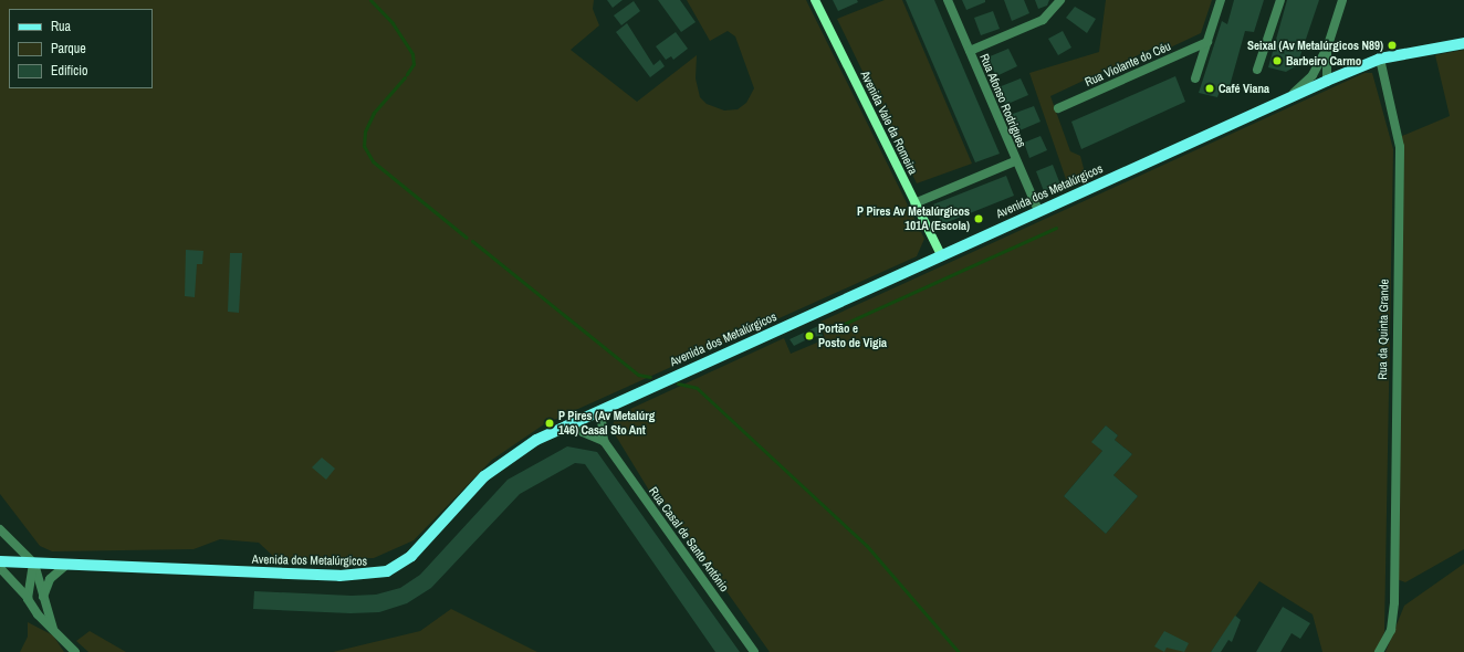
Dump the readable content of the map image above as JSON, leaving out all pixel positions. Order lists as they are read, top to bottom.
{
  "streets": {
    "main road": ["Avenida dos Metalúrgicos"],
    "street": [
      "Rua Violante do Céu",
      "Rua Afonso Rodrigues",
      "Avenida Vale da Romeira",
      "Rua da Quinta Grande",
      "Rua Casal de Santo António"
    ]
  },
  "crossings": [
    ["Rua Afonso Rodrigues", "Avenida dos Metalúrgicos"],
    ["Avenida Vale da Romeira", "Avenida dos Metalúrgicos"],
    ["Avenida dos Metalúrgicos", "Rua da Quinta Grande"],
    ["Avenida dos Metalúrgicos", "Rua Casal de Santo António"]
  ],
  "places": [
    "Seixal (Av Metalúrgicos N89)",
    "Barbeiro Carmo",
    "Café Viana",
    "P Pires Av Metalúrgicos 101A (Escola)",
    "Portão e Posto de Vigia",
    "P Pires (Av Metalúrg 146) Casal Sto Ant"
  ],
  "legend": ["Rua", "Parque", "Edifício"]
}
